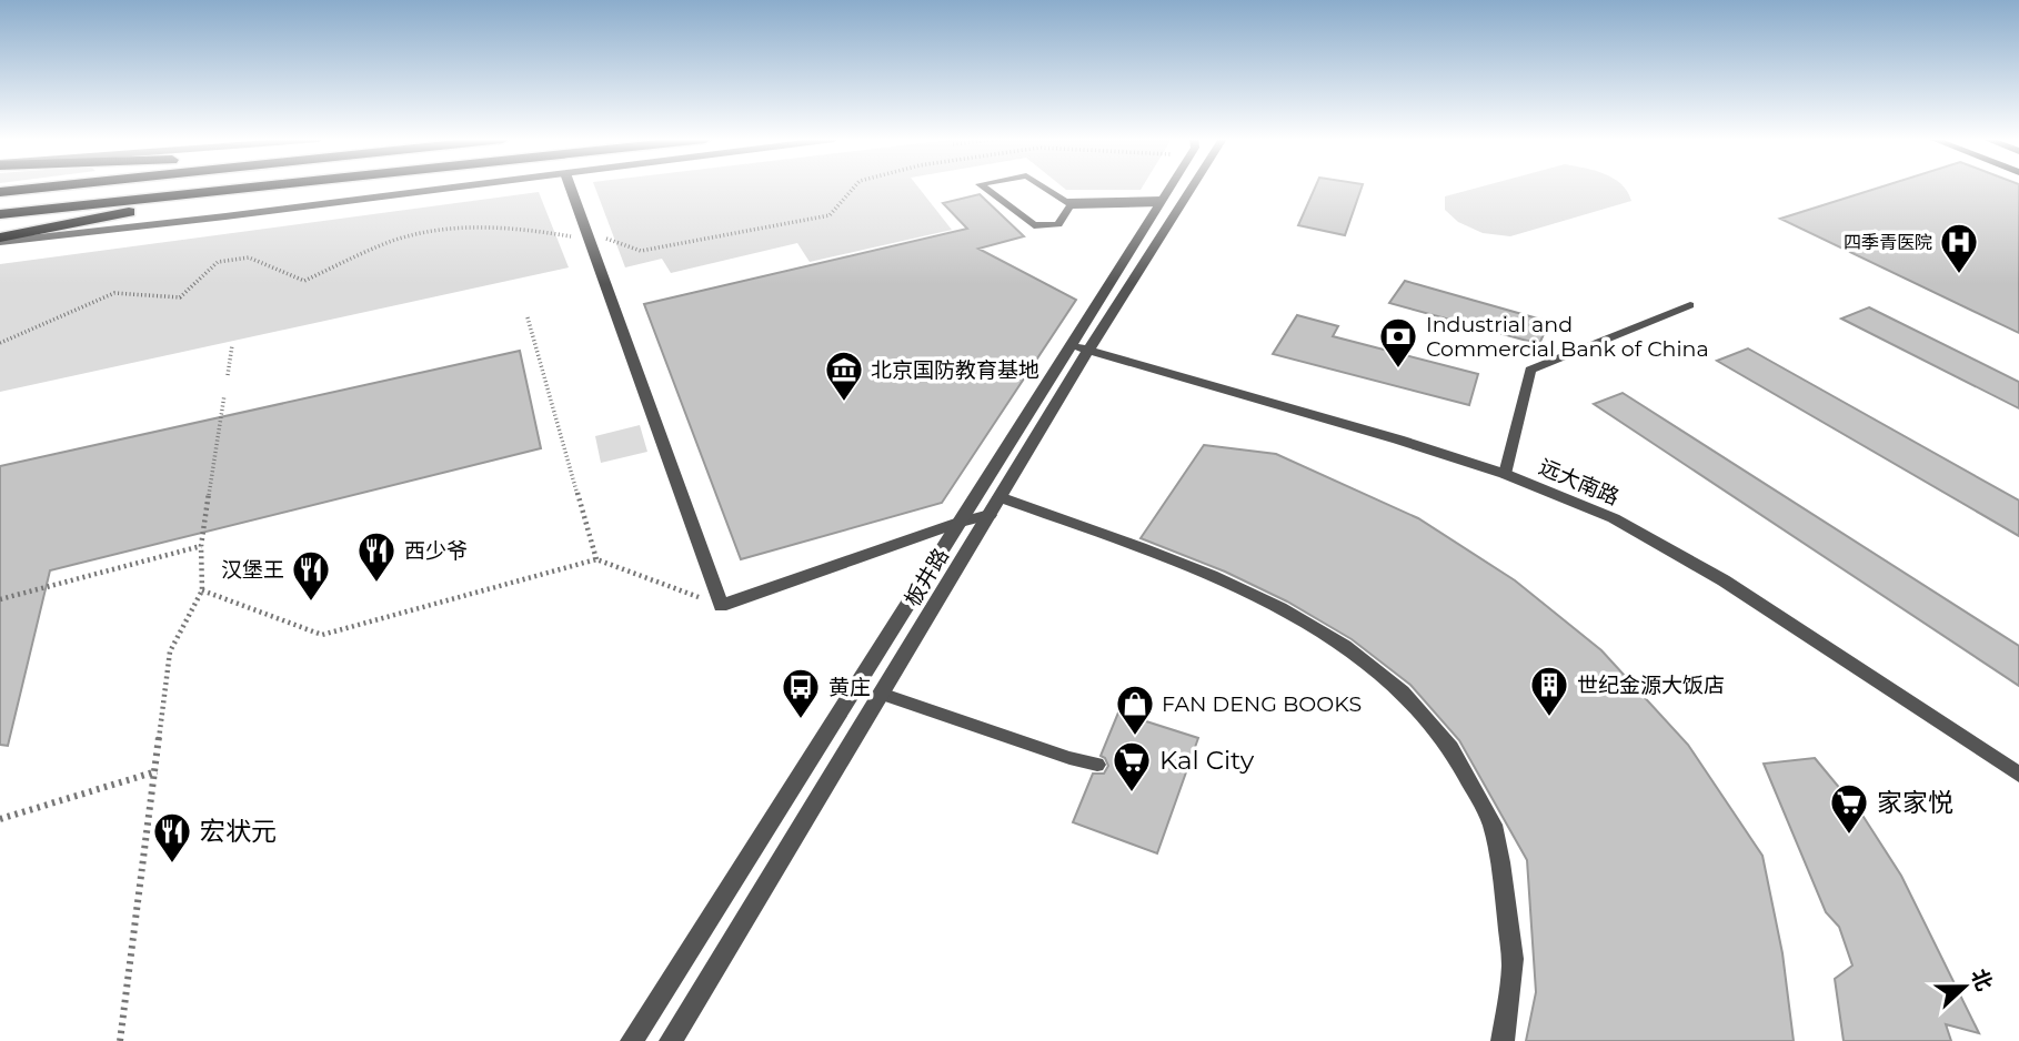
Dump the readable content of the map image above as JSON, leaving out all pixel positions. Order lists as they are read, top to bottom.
{
  "streets": {
    "street": ["远大南路", "板井路"]
  },
  "crossings": [
    ["远大南路", "板井路"]
  ],
  "places": {
    "hospital": ["四季青医院"],
    "bank": ["Industrial and Commercial Bank of China"],
    "museum": ["北京国防教育基地"],
    "restaurant": ["西少爷", "汉堡王", "宏状元"],
    "building": ["世纪金源大饭店"],
    "bus stop": ["黄庄"],
    "shop": ["FAN DENG BOOKS"],
    "supermarket": ["Kal City", "家家悦"]
  },
  "north": "right"
}
